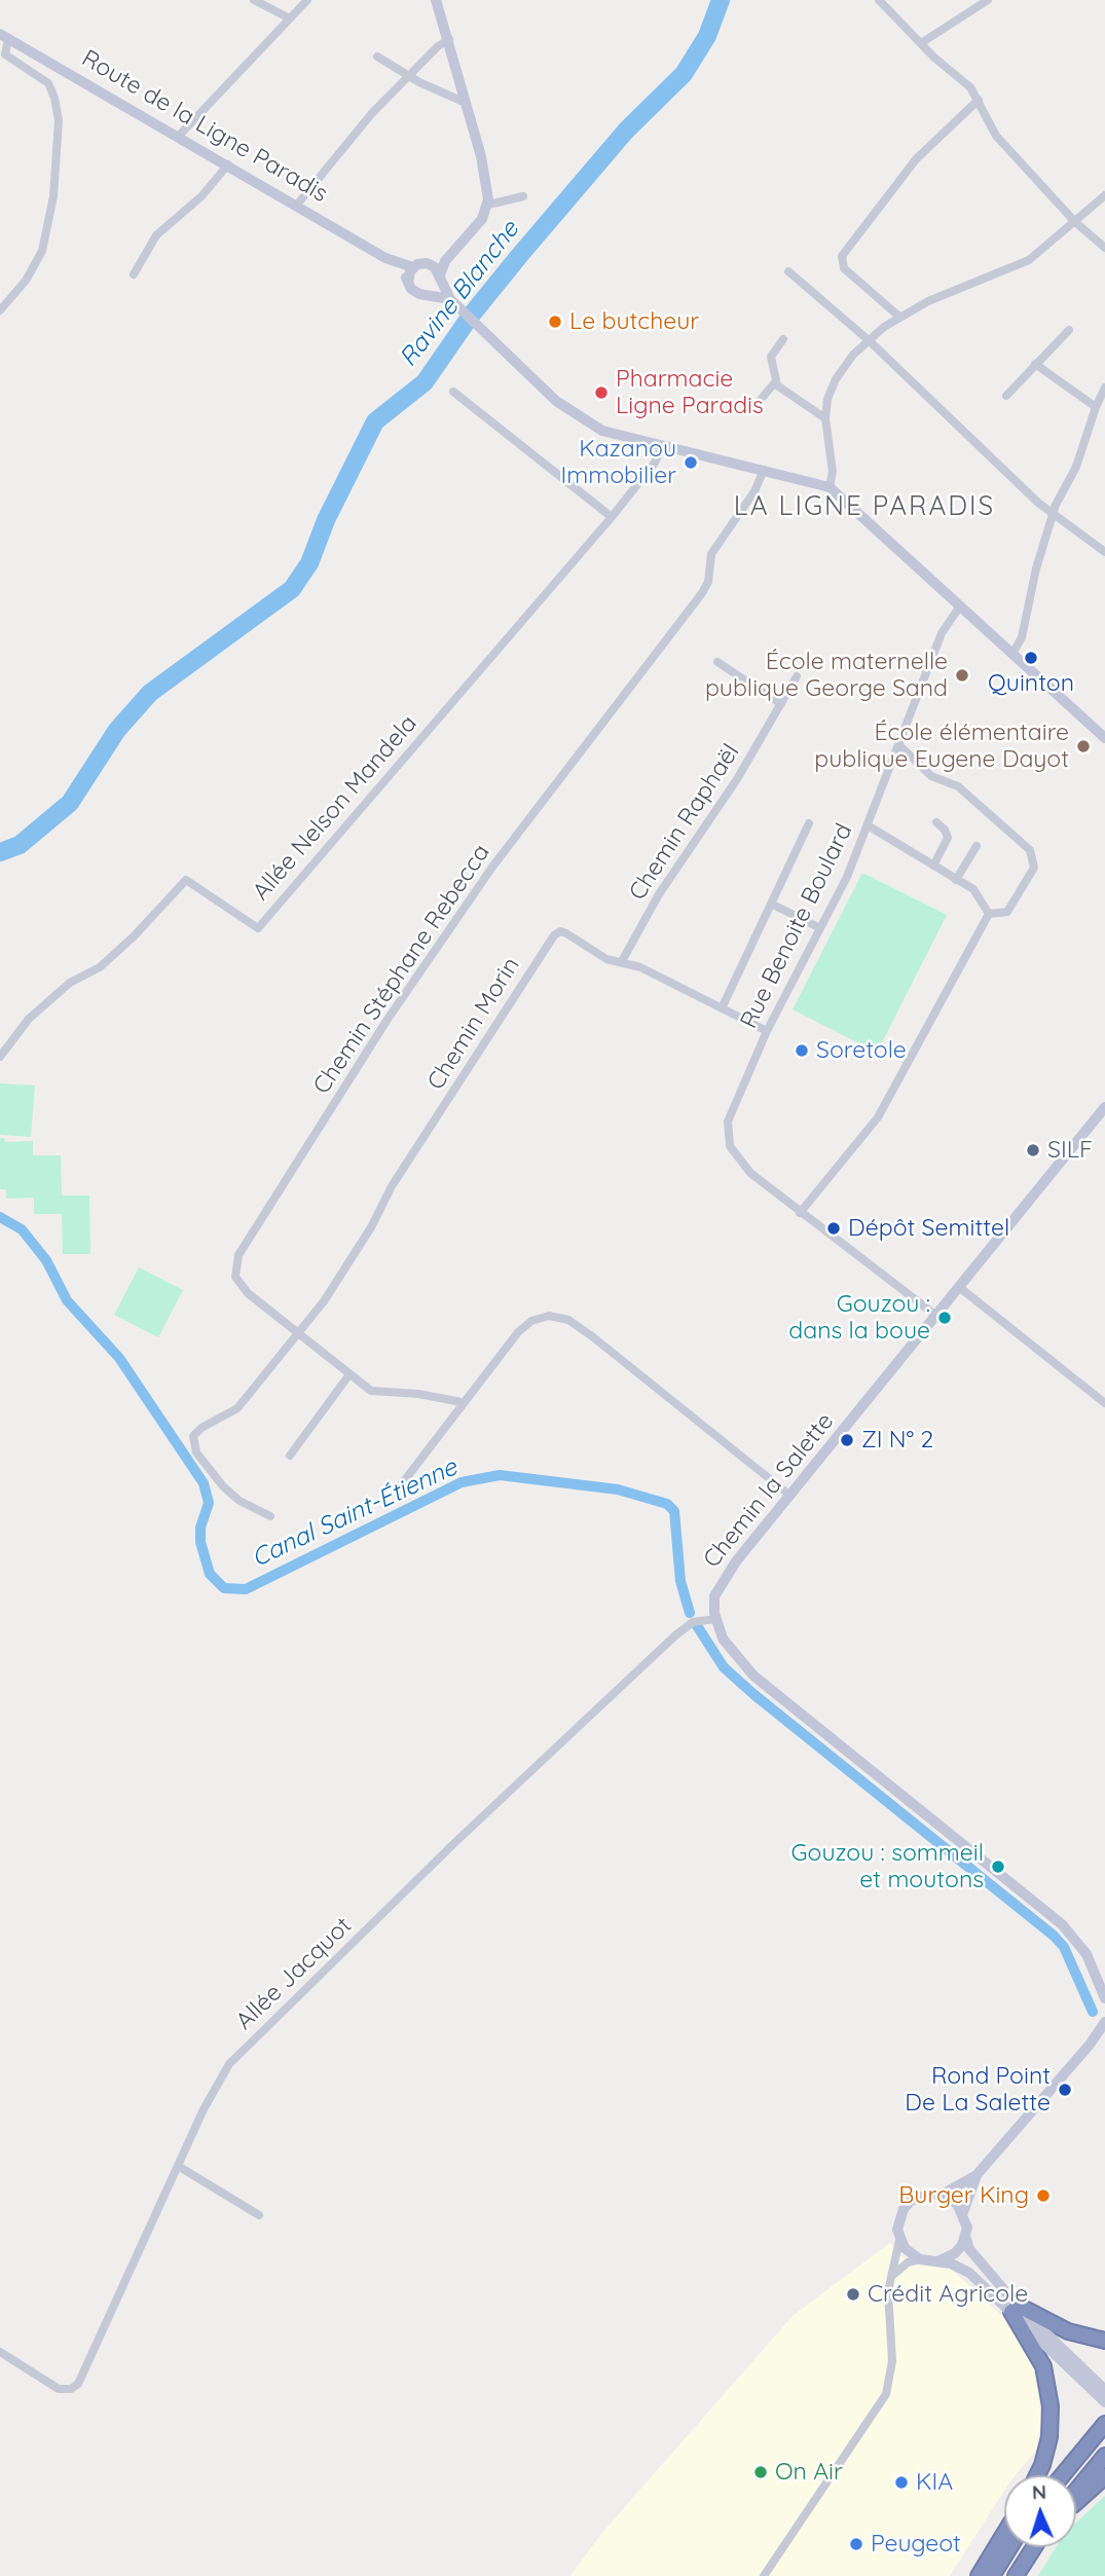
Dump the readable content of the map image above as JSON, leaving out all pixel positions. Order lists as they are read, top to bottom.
{
  "streets": {
    "street": [
      "Route de la Ligne Paradis",
      "Allée Nelson Mandela",
      "Chemin Raphaël",
      "Rue Benoite Boulard",
      "Chemin Stéphane Rebecca",
      "Chemin Morin",
      "Chemin la Salette",
      "Allée Jacquot"
    ]
  },
  "crossings": [
    ["Chemin Raphaël", "Chemin Morin"],
    ["Rue Benoite Boulard", "Chemin Morin"],
    ["Chemin Stéphane Rebecca", "Chemin Morin"],
    ["Chemin la Salette", "Allée Jacquot"]
  ],
  "districts": ["LA LIGNE PARADIS"],
  "water": ["Ravine Blanche", "Canal Saint-Étienne"],
  "places": [
    "Le butcheur",
    "Pharmacie Ligne Paradis",
    "Kazanou Immobilier",
    "Quinton",
    "École maternelle publique George Sand",
    "École élémentaire publique Eugene Dayot",
    "Soretole",
    "SILF",
    "Dépôt Semittel",
    "Gouzou : dans la boue",
    "ZI N° 2",
    "Gouzou : sommeil et moutons",
    "Rond Point De La Salette",
    "Burger King",
    "Crédit Agricole",
    "On Air",
    "KIA",
    "Peugeot"
  ],
  "north": "top"
}
